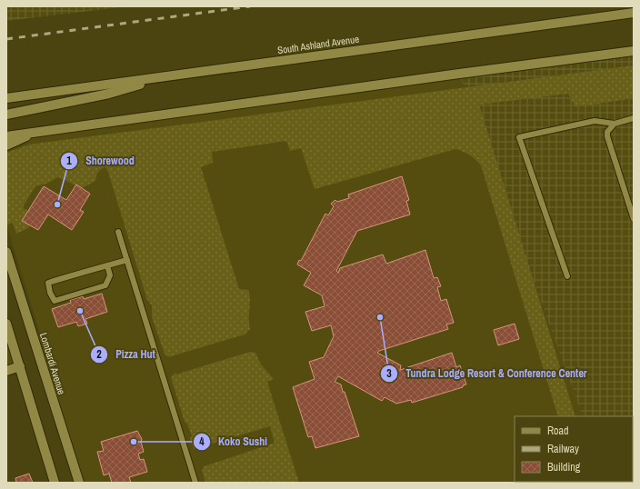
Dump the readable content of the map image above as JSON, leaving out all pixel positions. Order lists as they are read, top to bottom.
{
  "streets": {
    "main road": ["South Ashland Avenue", "Lombardi Avenue"]
  },
  "places": [
    "Shorewood",
    "Pizza Hut",
    "Tundra Lodge Resort & Conference Center",
    "Koko Sushi"
  ],
  "legend": ["Road", "Railway", "Building"]
}
